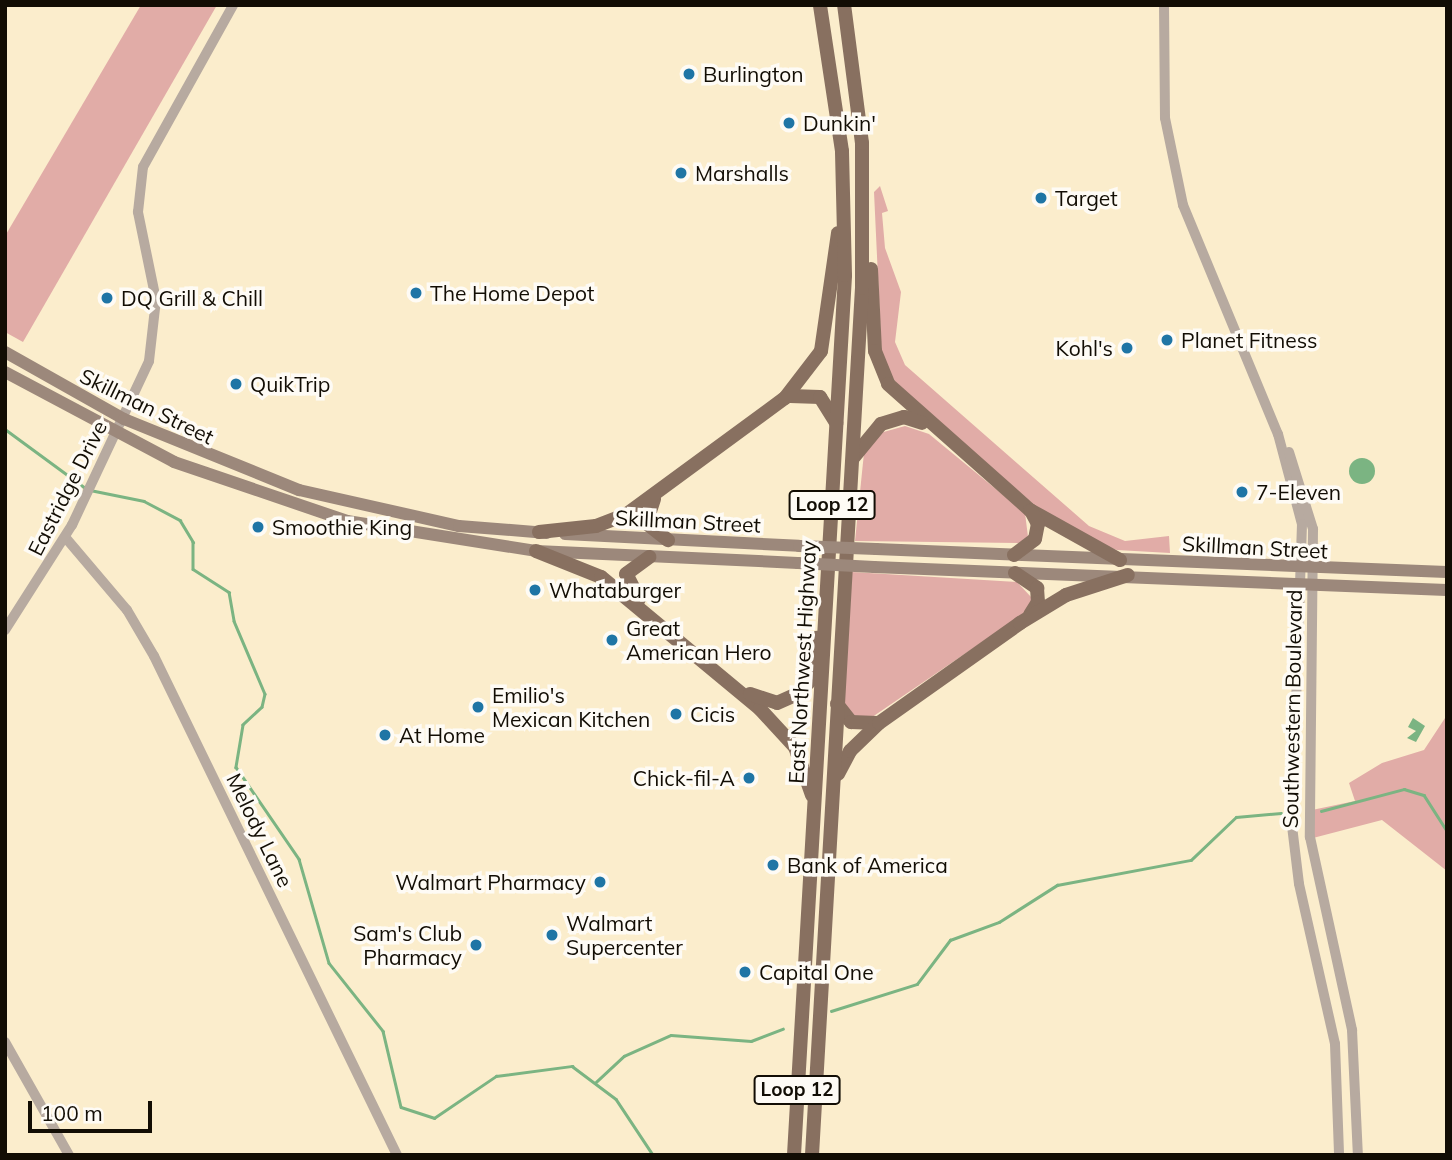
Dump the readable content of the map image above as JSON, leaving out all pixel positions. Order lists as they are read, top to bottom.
{
  "streets": {
    "main road": ["Skillman Street", "Loop 12", "East Northwest Highway"],
    "street": ["Eastridge Drive", "Southwestern Boulevard", "Melody Lane"]
  },
  "crossings": [
    ["Skillman Street", "Eastridge Drive"],
    ["Skillman Street", "Southwestern Boulevard"],
    ["Eastridge Drive", "Melody Lane"]
  ],
  "places": [
    "Burlington",
    "Dunkin'",
    "Marshalls",
    "Target",
    "The Home Depot",
    "DQ Grill & Chill",
    "Planet Fitness",
    "Kohl's",
    "QuikTrip",
    "7-Eleven",
    "Smoothie King",
    "Whataburger",
    "Great American Hero",
    "Emilio's Mexican Kitchen",
    "Cicis",
    "At Home",
    "Chick-fil-A",
    "Bank of America",
    "Walmart Pharmacy",
    "Walmart Supercenter",
    "Sam's Club Pharmacy",
    "Capital One"
  ],
  "scale_bar": "100 m"
}
